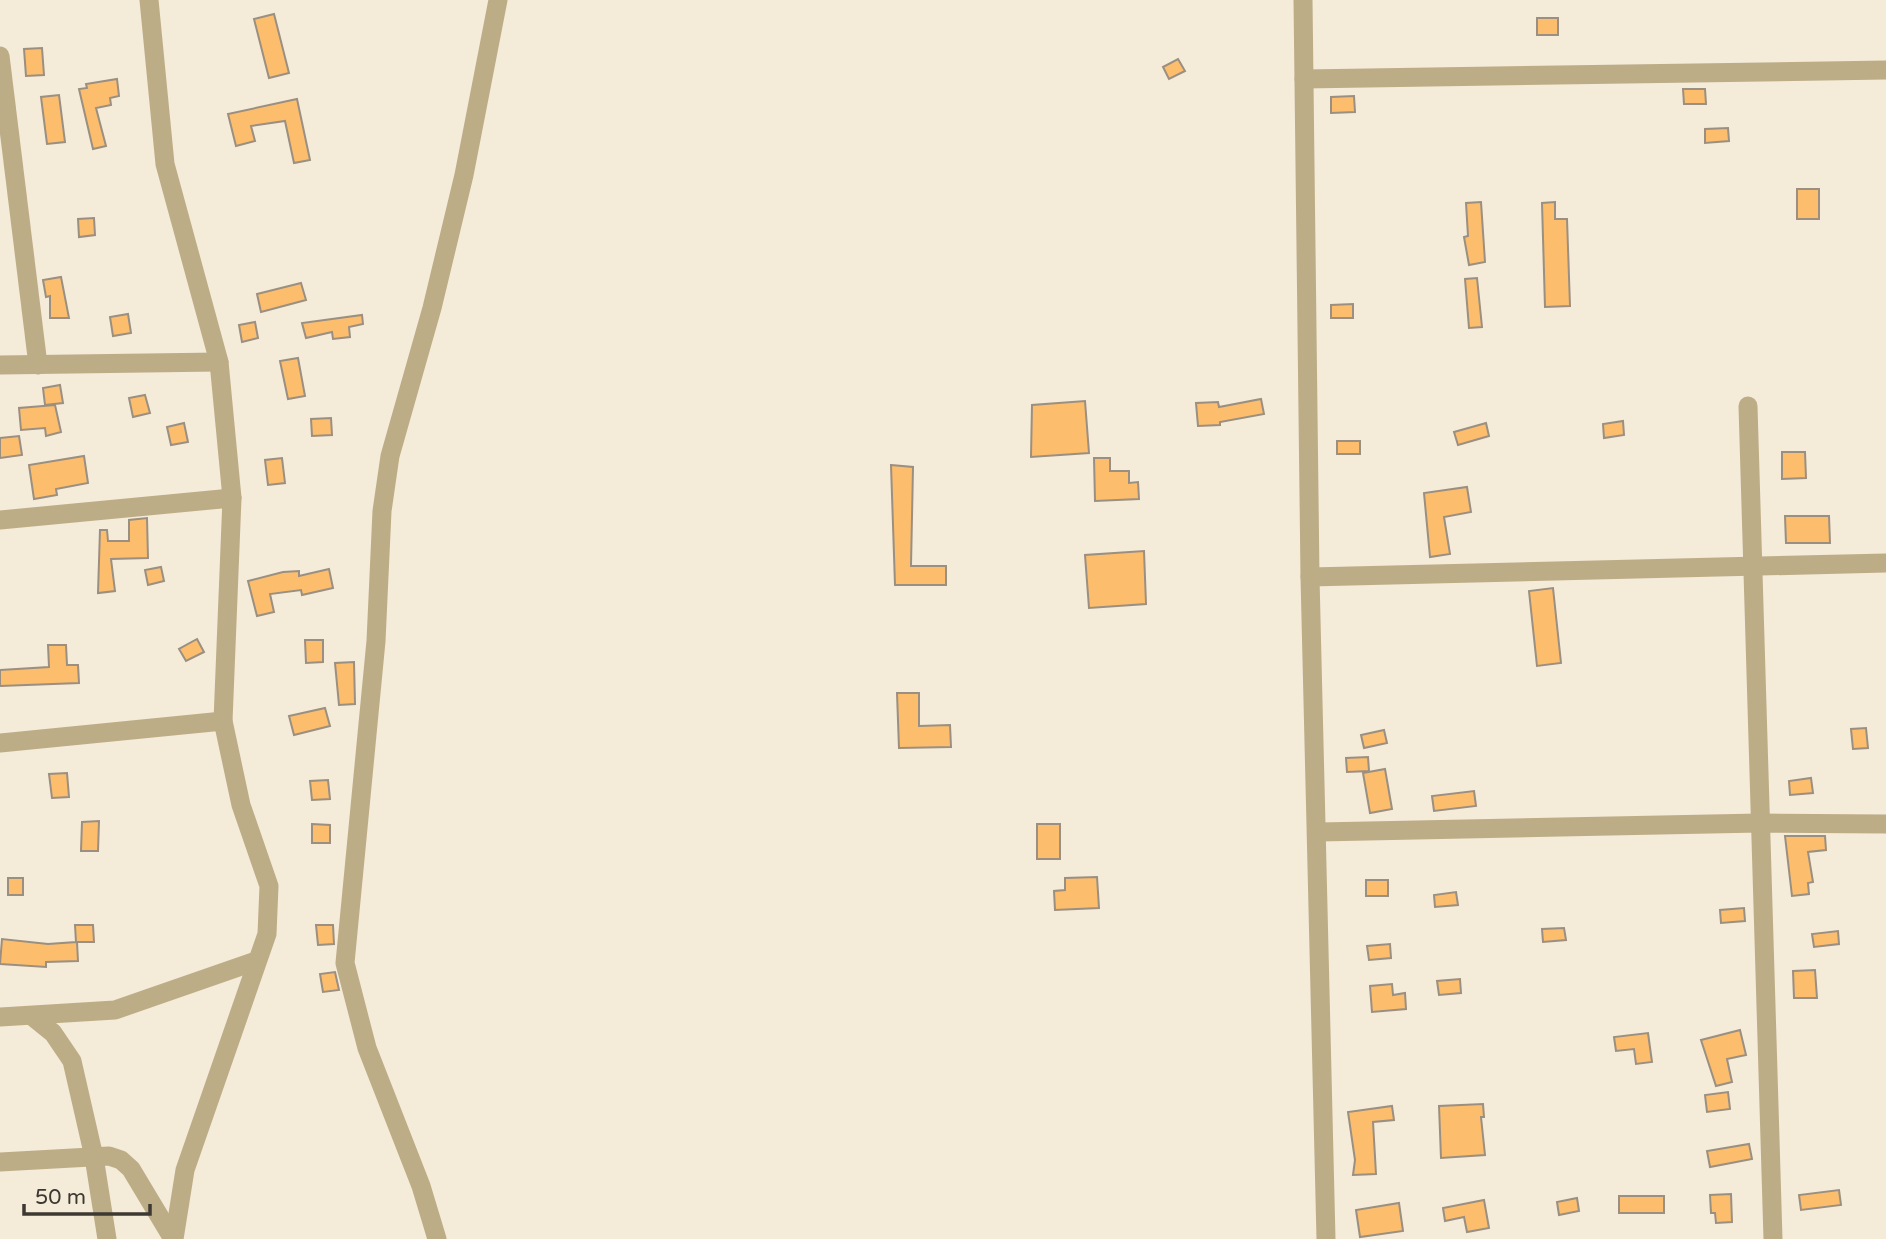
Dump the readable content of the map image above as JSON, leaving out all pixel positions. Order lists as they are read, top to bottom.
{
  "scale_bar": "50 m"
}
